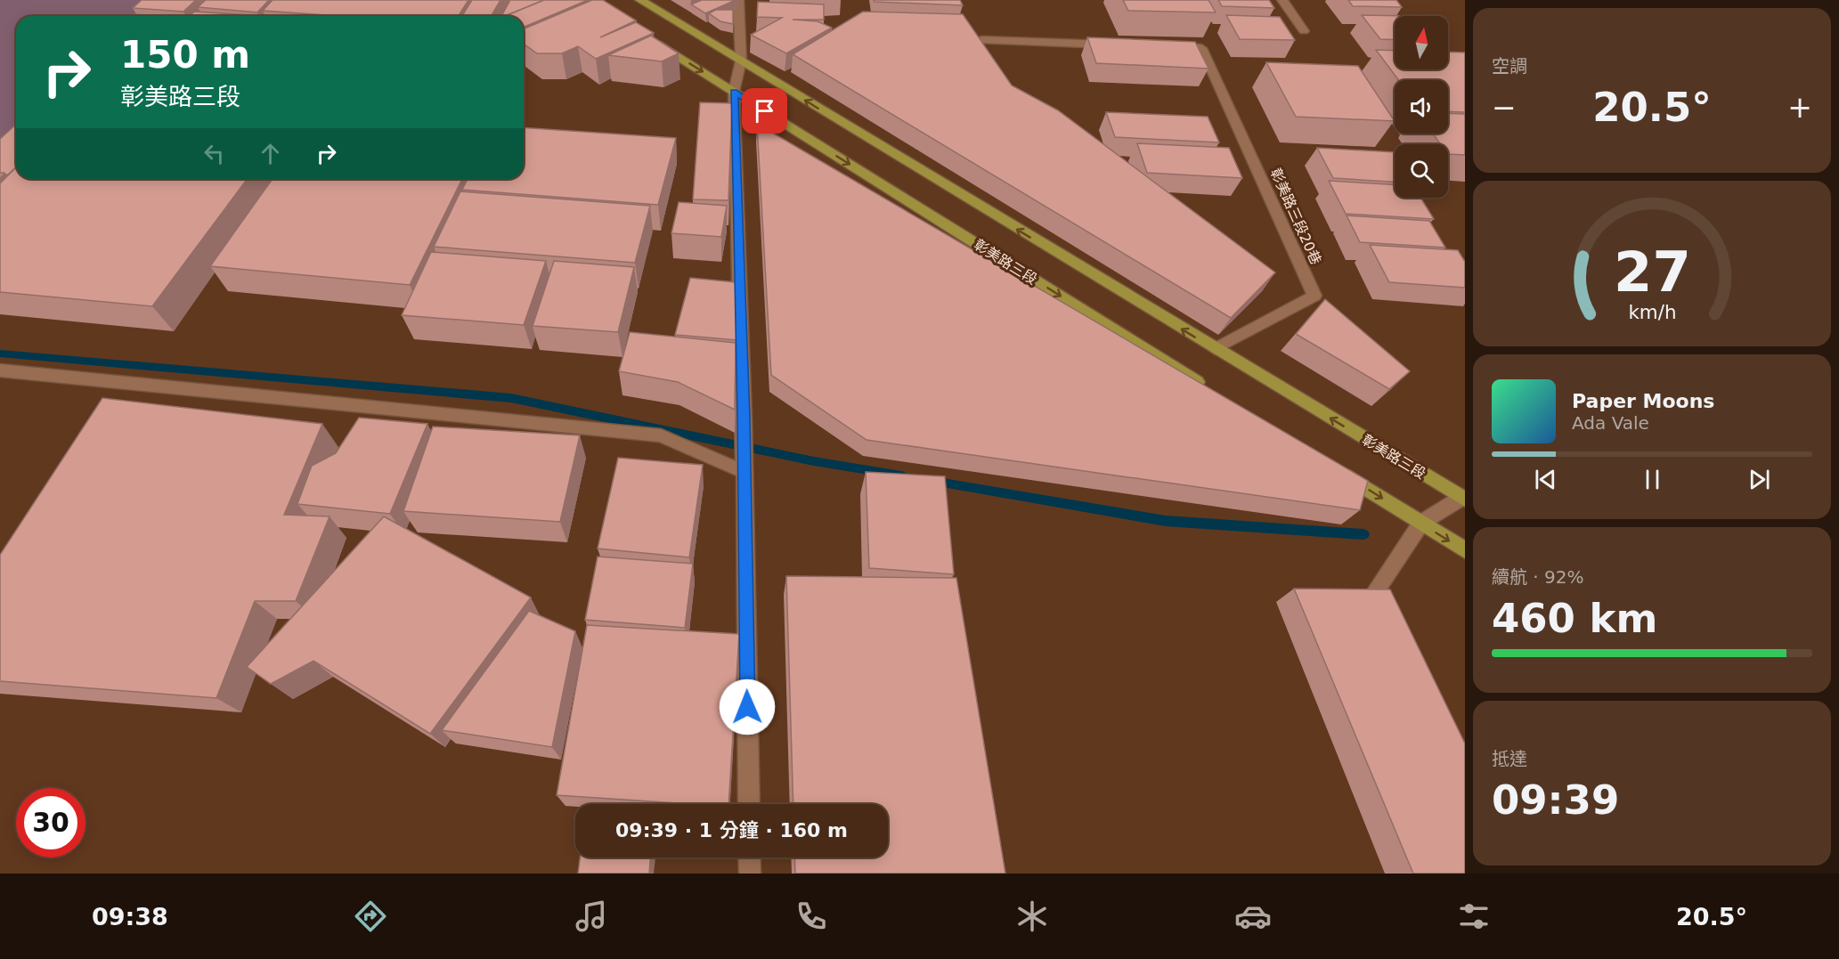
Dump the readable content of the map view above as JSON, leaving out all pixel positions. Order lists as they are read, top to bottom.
{
  "streets": {
    "main road": ["彰美路三段"],
    "street": ["彰美路三段20巷"]
  },
  "crossings": [
    ["彰美路三段20巷", "彰美路三段"]
  ],
  "north": "top",
  "page": {
    "tile": [
      "空調",
      ["續航 · 92%", "460 km"],
      ["抵達", "09:39"]
    ],
    "turn": ["150 m", "彰美路三段"],
    "heat": ["−", "20.5°", "+"],
    "song": ["Paper Moons", "Ada Vale"],
    "limit": "30",
    "trip": "09:39 · 1 分鐘 · 160 m",
    "tabs": ["09:38", "20.5°"],
    "gauge": ["27", "km/h"]
  }
}
